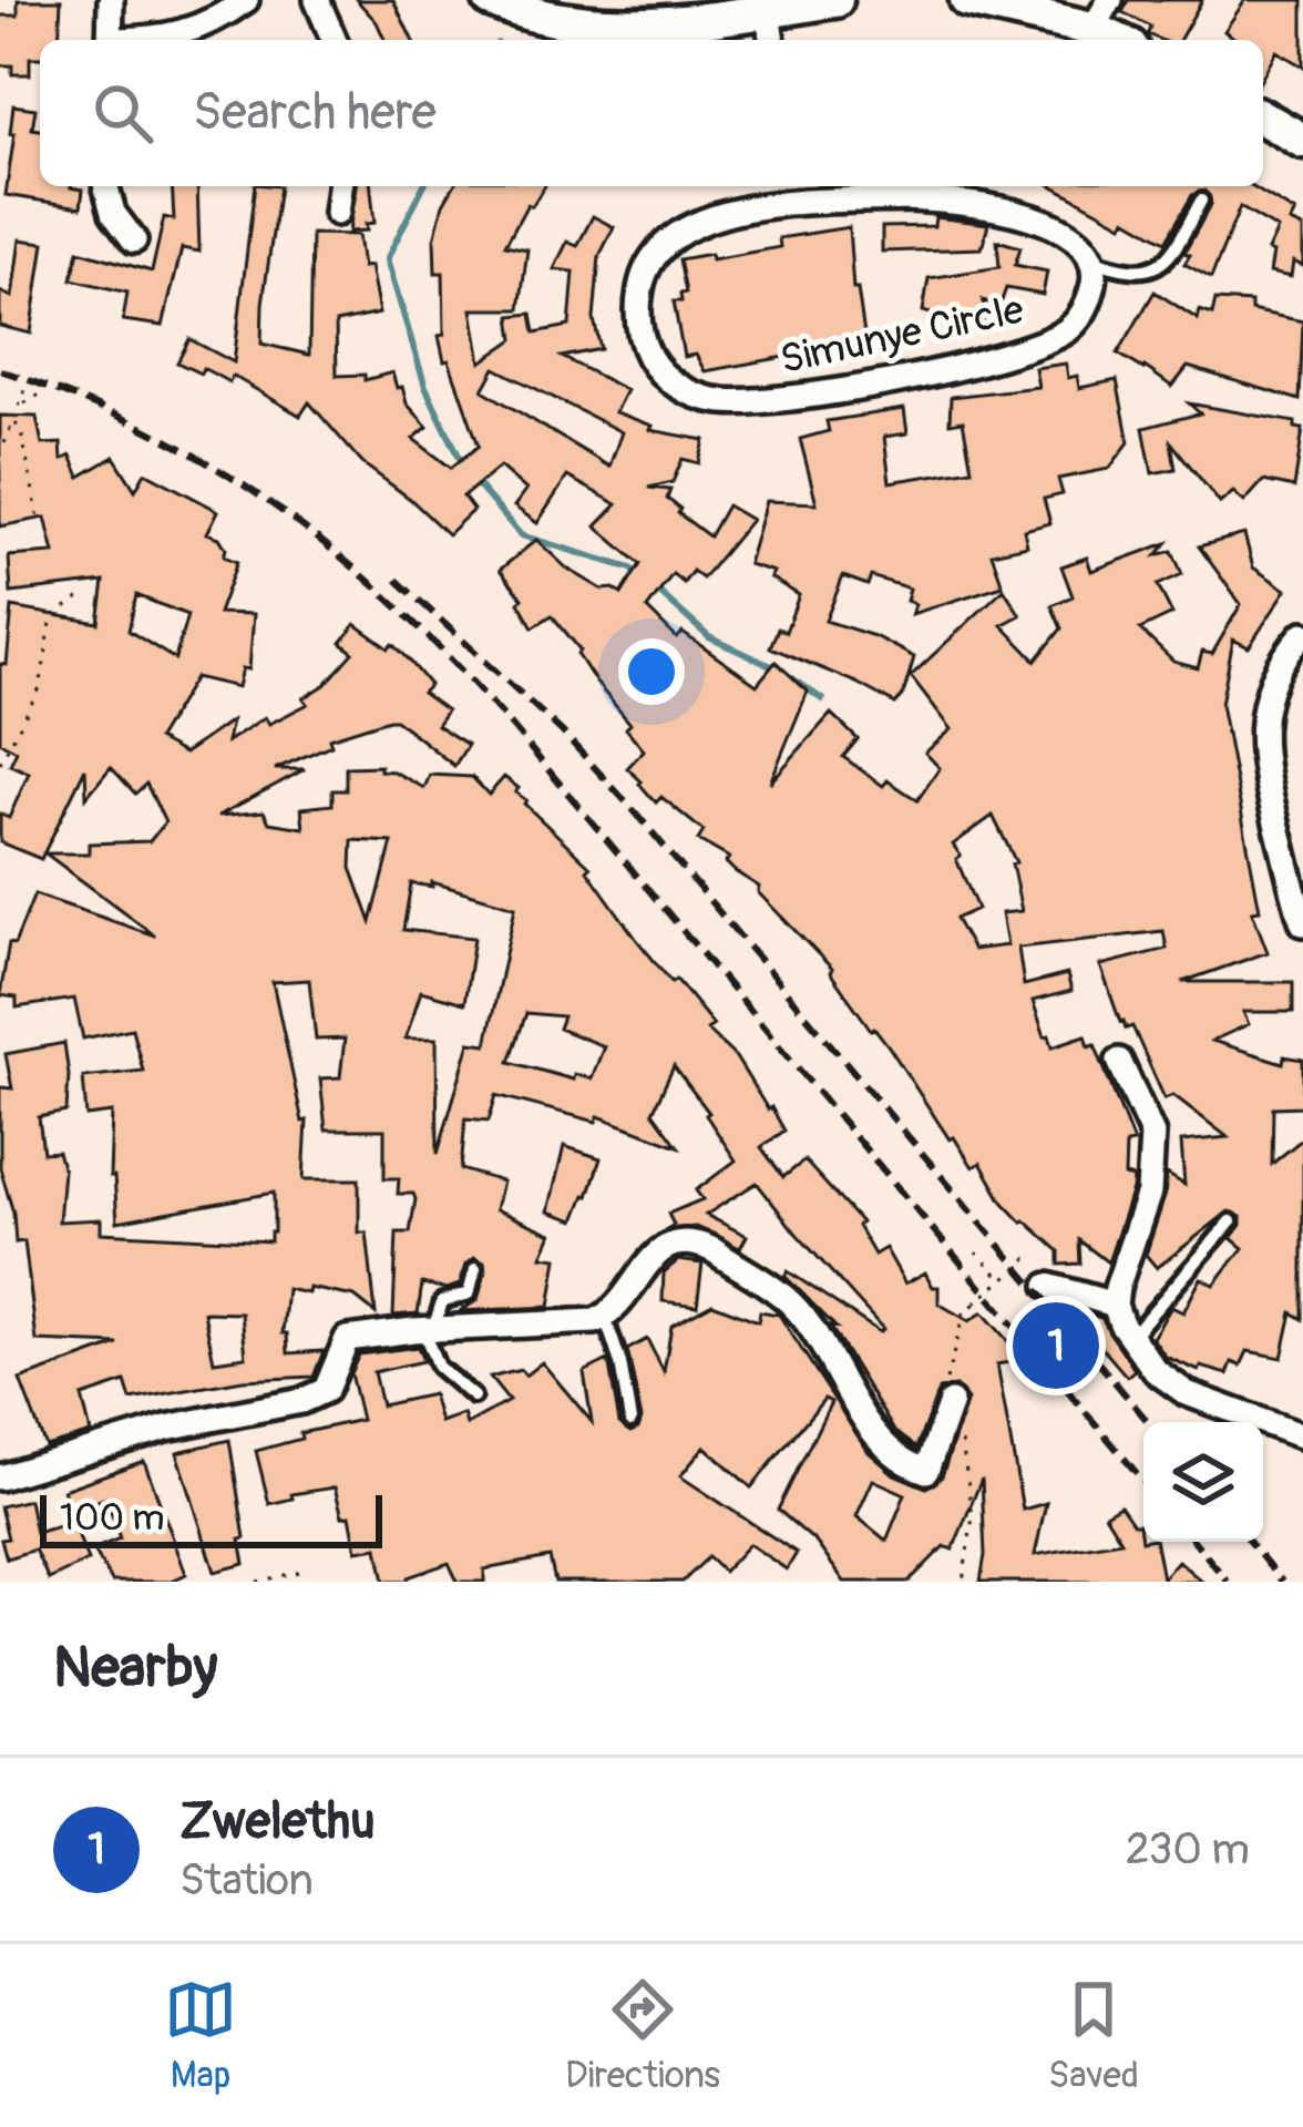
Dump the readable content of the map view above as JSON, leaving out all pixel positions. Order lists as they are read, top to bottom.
{
  "streets": {
    "street": ["Simunye Circle"]
  },
  "scale_bar": "100 m",
  "page": {
    "search": "Search here",
    "pins": "1",
    "scale": "100 m",
    "heading": "Nearby",
    "list": [
      {
        "mark": "1",
        "name": "Zwelethu",
        "note": "Station",
        "value": "230 m"
      }
    ],
    "nav": ["Map", "Directions", "Saved"]
  }
}
